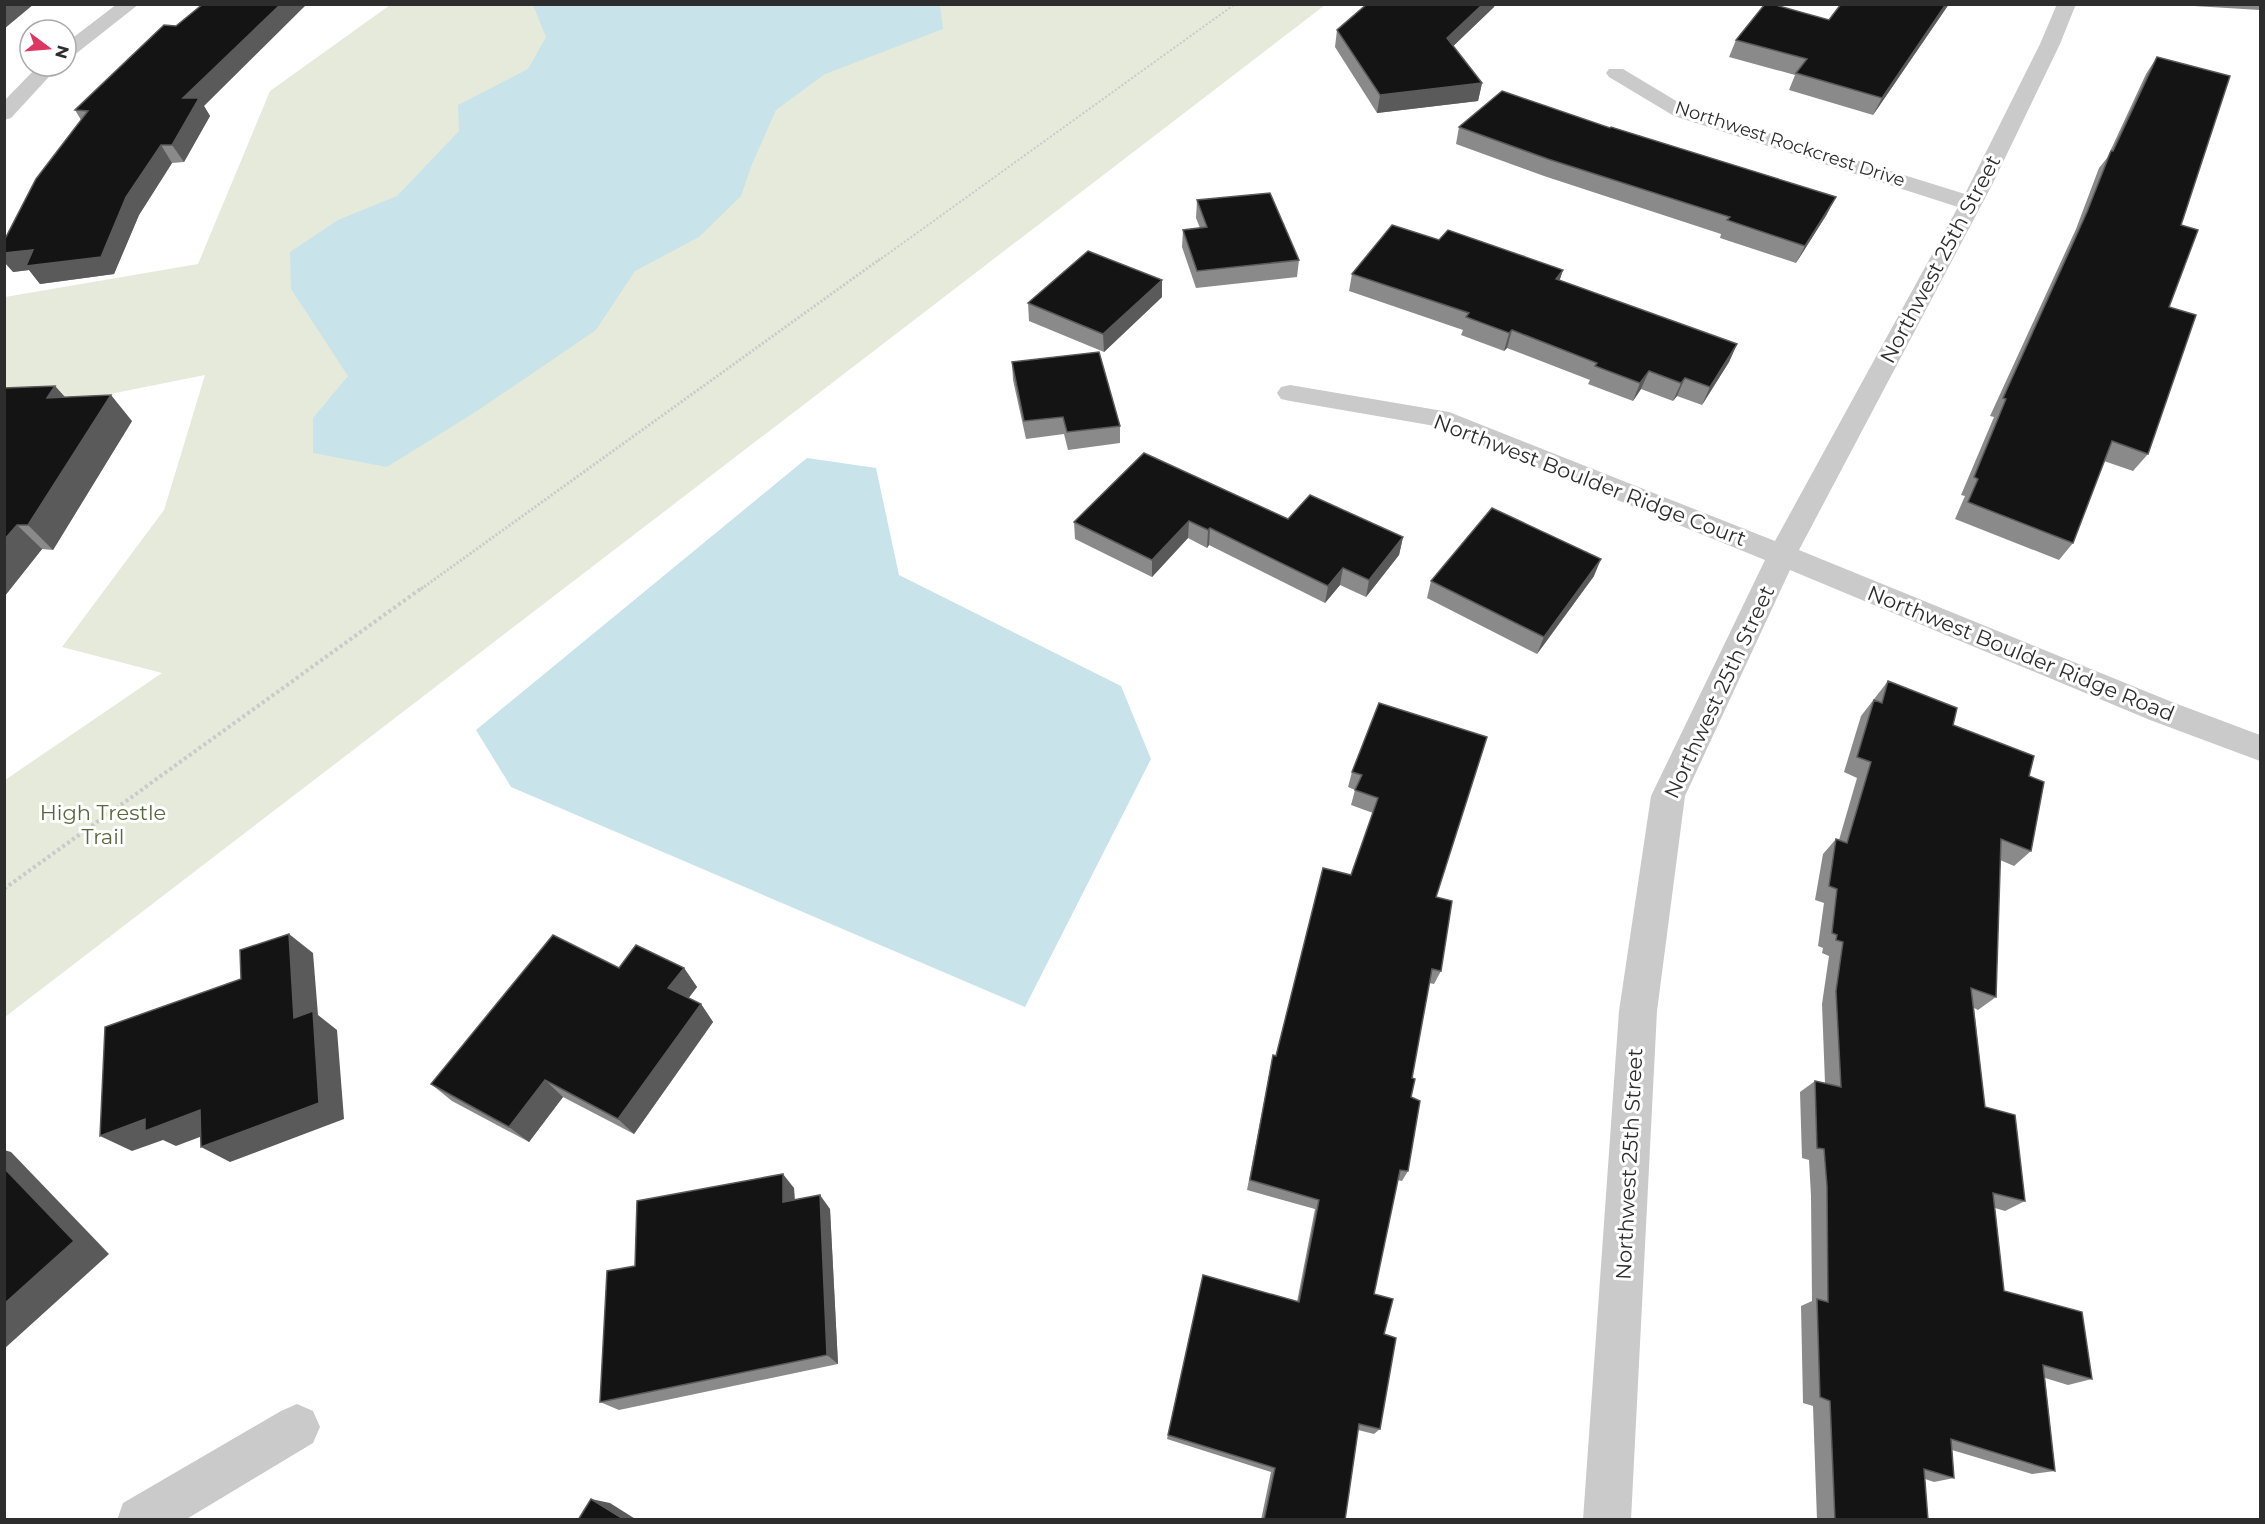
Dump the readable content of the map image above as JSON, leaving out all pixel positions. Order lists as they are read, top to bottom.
{
  "streets": {
    "street": [
      "Northwest Rockcrest Drive",
      "Northwest 25th Street",
      "Northwest Boulder Ridge Court",
      "Northwest Boulder Ridge Road"
    ]
  },
  "crossings": [
    ["Northwest Rockcrest Drive", "Northwest 25th Street"],
    ["Northwest 25th Street", "Northwest Boulder Ridge Court"],
    ["Northwest 25th Street", "Northwest Boulder Ridge Road"],
    ["Northwest Boulder Ridge Court", "Northwest Boulder Ridge Road"]
  ],
  "parks": ["High Trestle Trail"],
  "north": "right"
}
